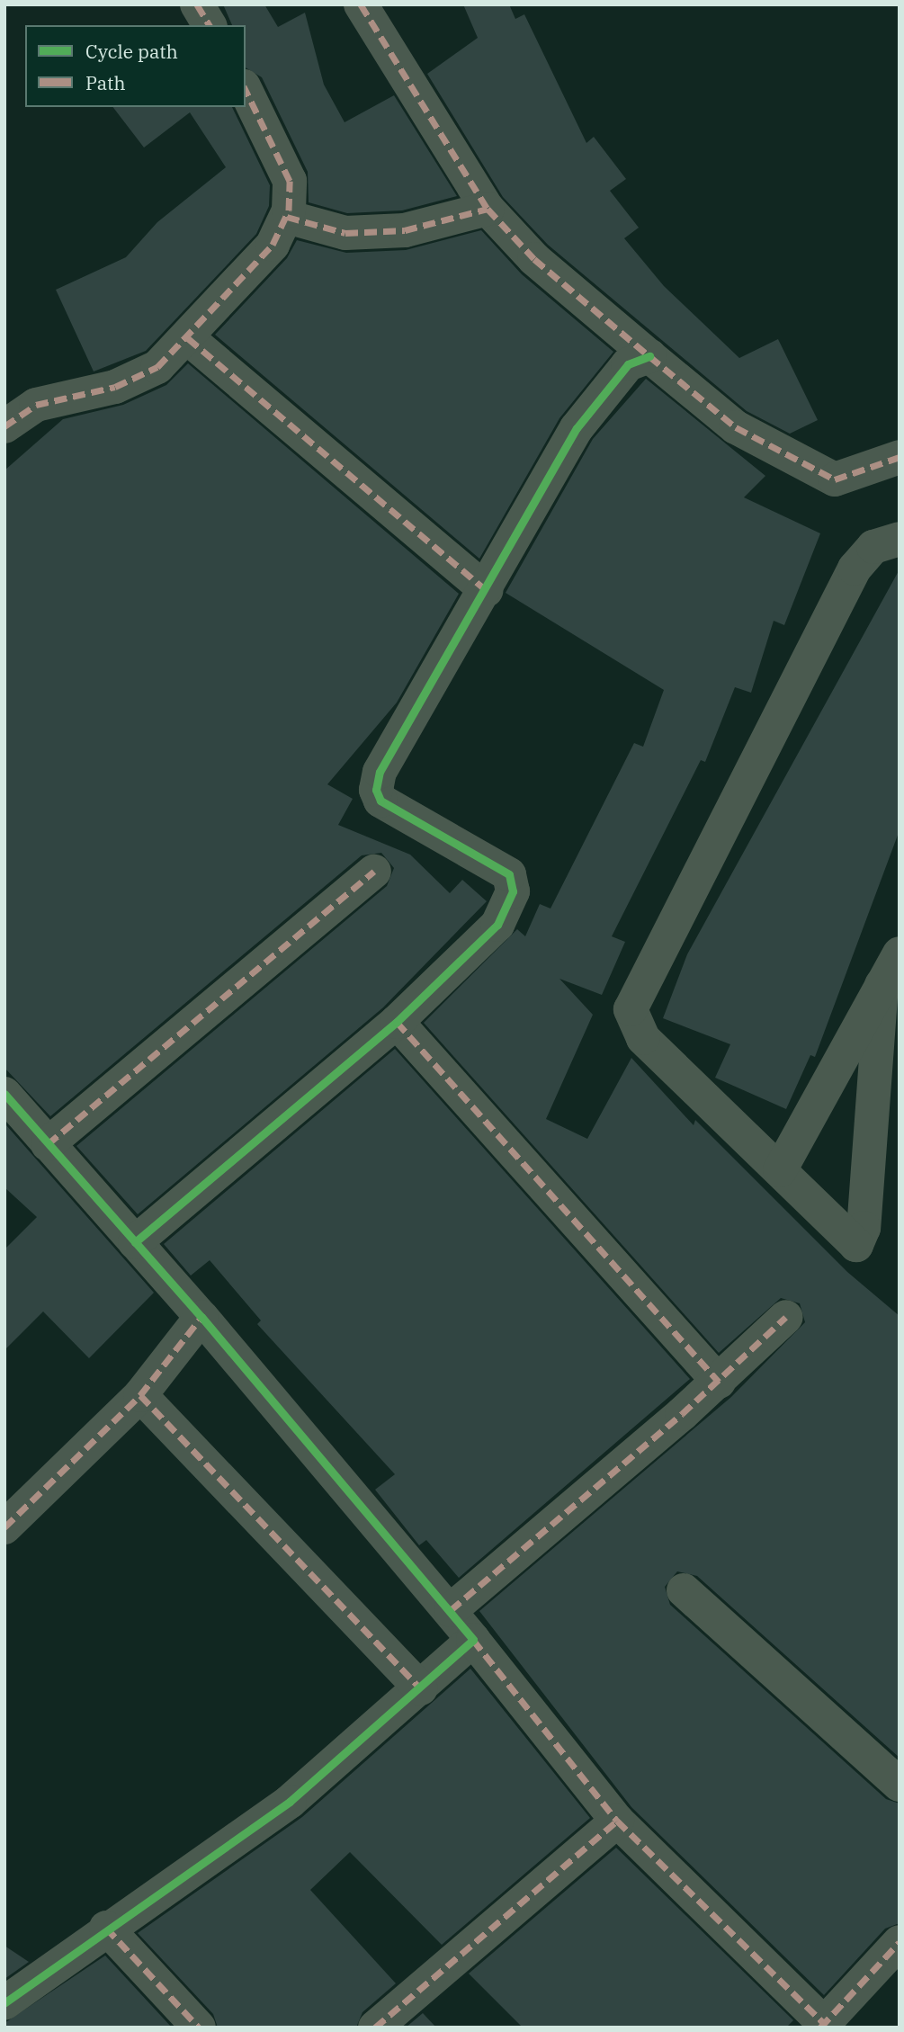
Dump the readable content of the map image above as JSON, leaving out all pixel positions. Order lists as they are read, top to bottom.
{
  "legend": ["Cycle path", "Path"]
}
